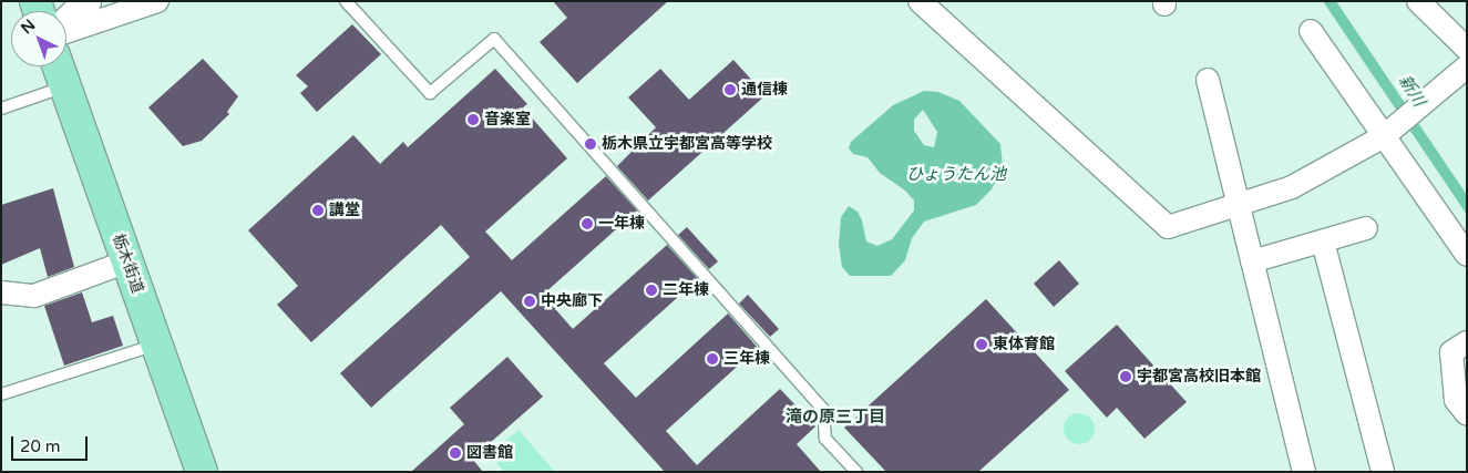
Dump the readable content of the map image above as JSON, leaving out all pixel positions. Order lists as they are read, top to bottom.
{
  "streets": {
    "main road": ["栃木街道"]
  },
  "districts": ["滝の原三丁目"],
  "water": ["新川", "ひょうたん池"],
  "places": [
    "通信棟",
    "音楽室",
    "栃木県立宇都宮高等学校",
    "講堂",
    "一年棟",
    "二年棟",
    "中央廊下",
    "東体育館",
    "三年棟",
    "宇都宮高校旧本館",
    "図書館"
  ],
  "scale_bar": "20 m",
  "north": "top left"
}
